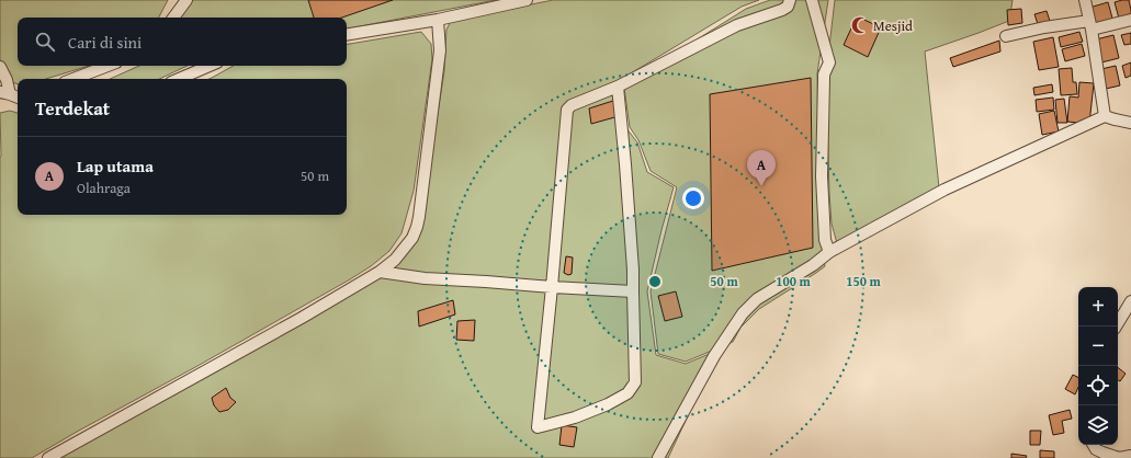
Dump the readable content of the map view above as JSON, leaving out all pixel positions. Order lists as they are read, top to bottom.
{
  "places": {
    "mosque": ["Mesjid"]
  },
  "page": {
    "search": "Cari di sini",
    "heading": "Terdekat",
    "list": [
      {
        "mark": "A",
        "name": "Lap utama",
        "note": "Olahraga",
        "value": "50 m"
      }
    ],
    "pins": "A",
    "map_buttons": ["+", "−"]
  },
  "rings": ["50 m", "100 m", "150 m"]
}
